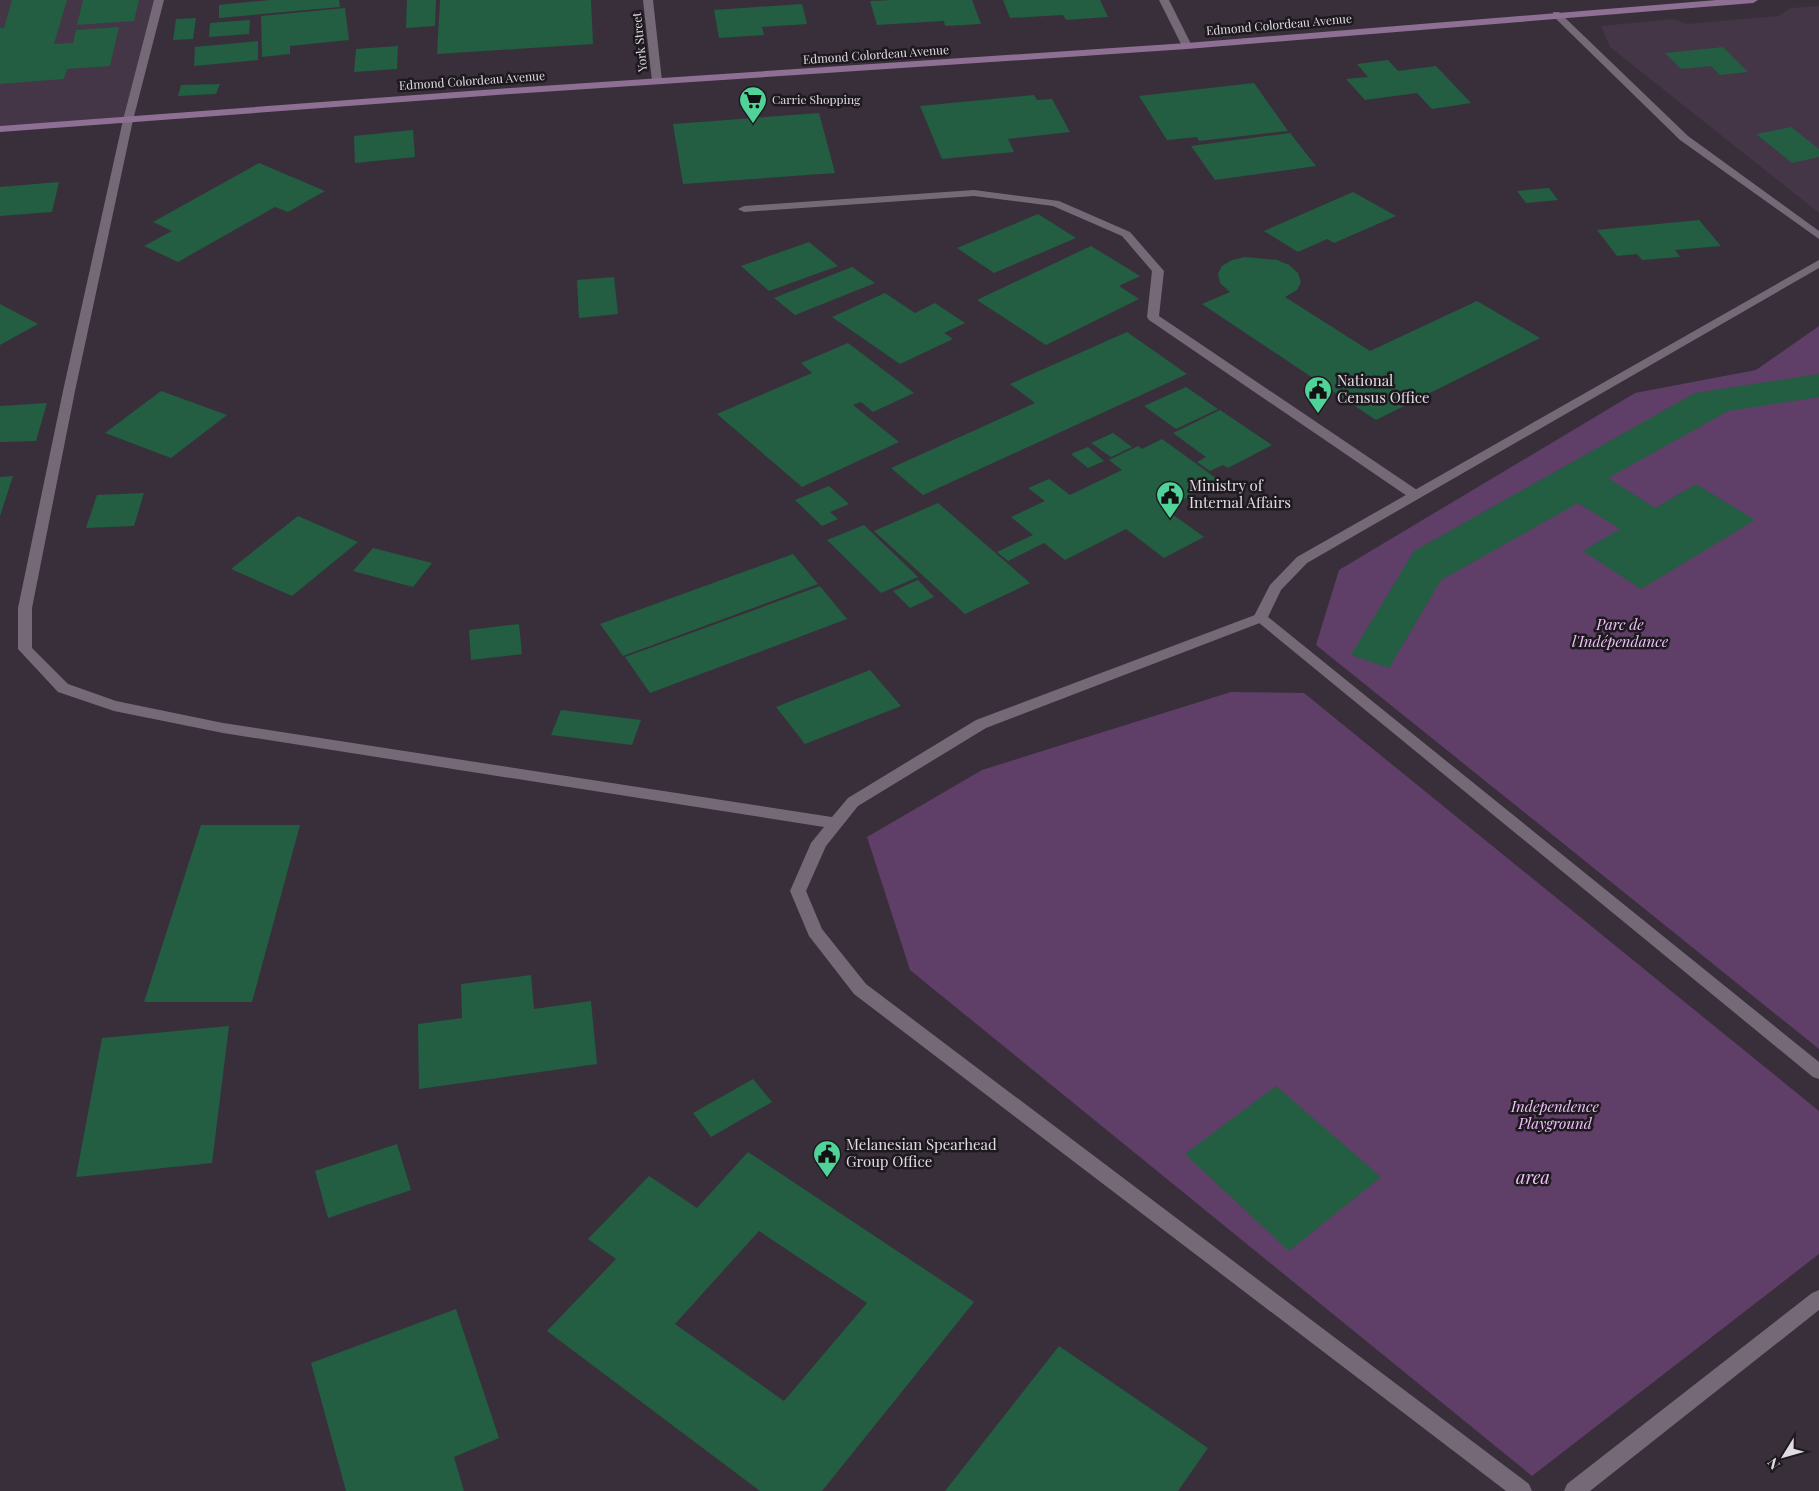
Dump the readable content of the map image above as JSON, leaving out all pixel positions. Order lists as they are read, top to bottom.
{
  "streets": {
    "street": ["Edmond Colordeau Avenue", "York Street"]
  },
  "crossings": [
    ["Edmond Colordeau Avenue", "York Street"]
  ],
  "parks": ["Parc de l'Indépendance", "Independence Playground", "area"],
  "places": {
    "supermarket": ["Carrie Shopping"],
    "public building": ["National Census Office", "Ministry of Internal Affairs", "Melanesian Spearhead Group Office"]
  },
  "north": "bottom left"
}
